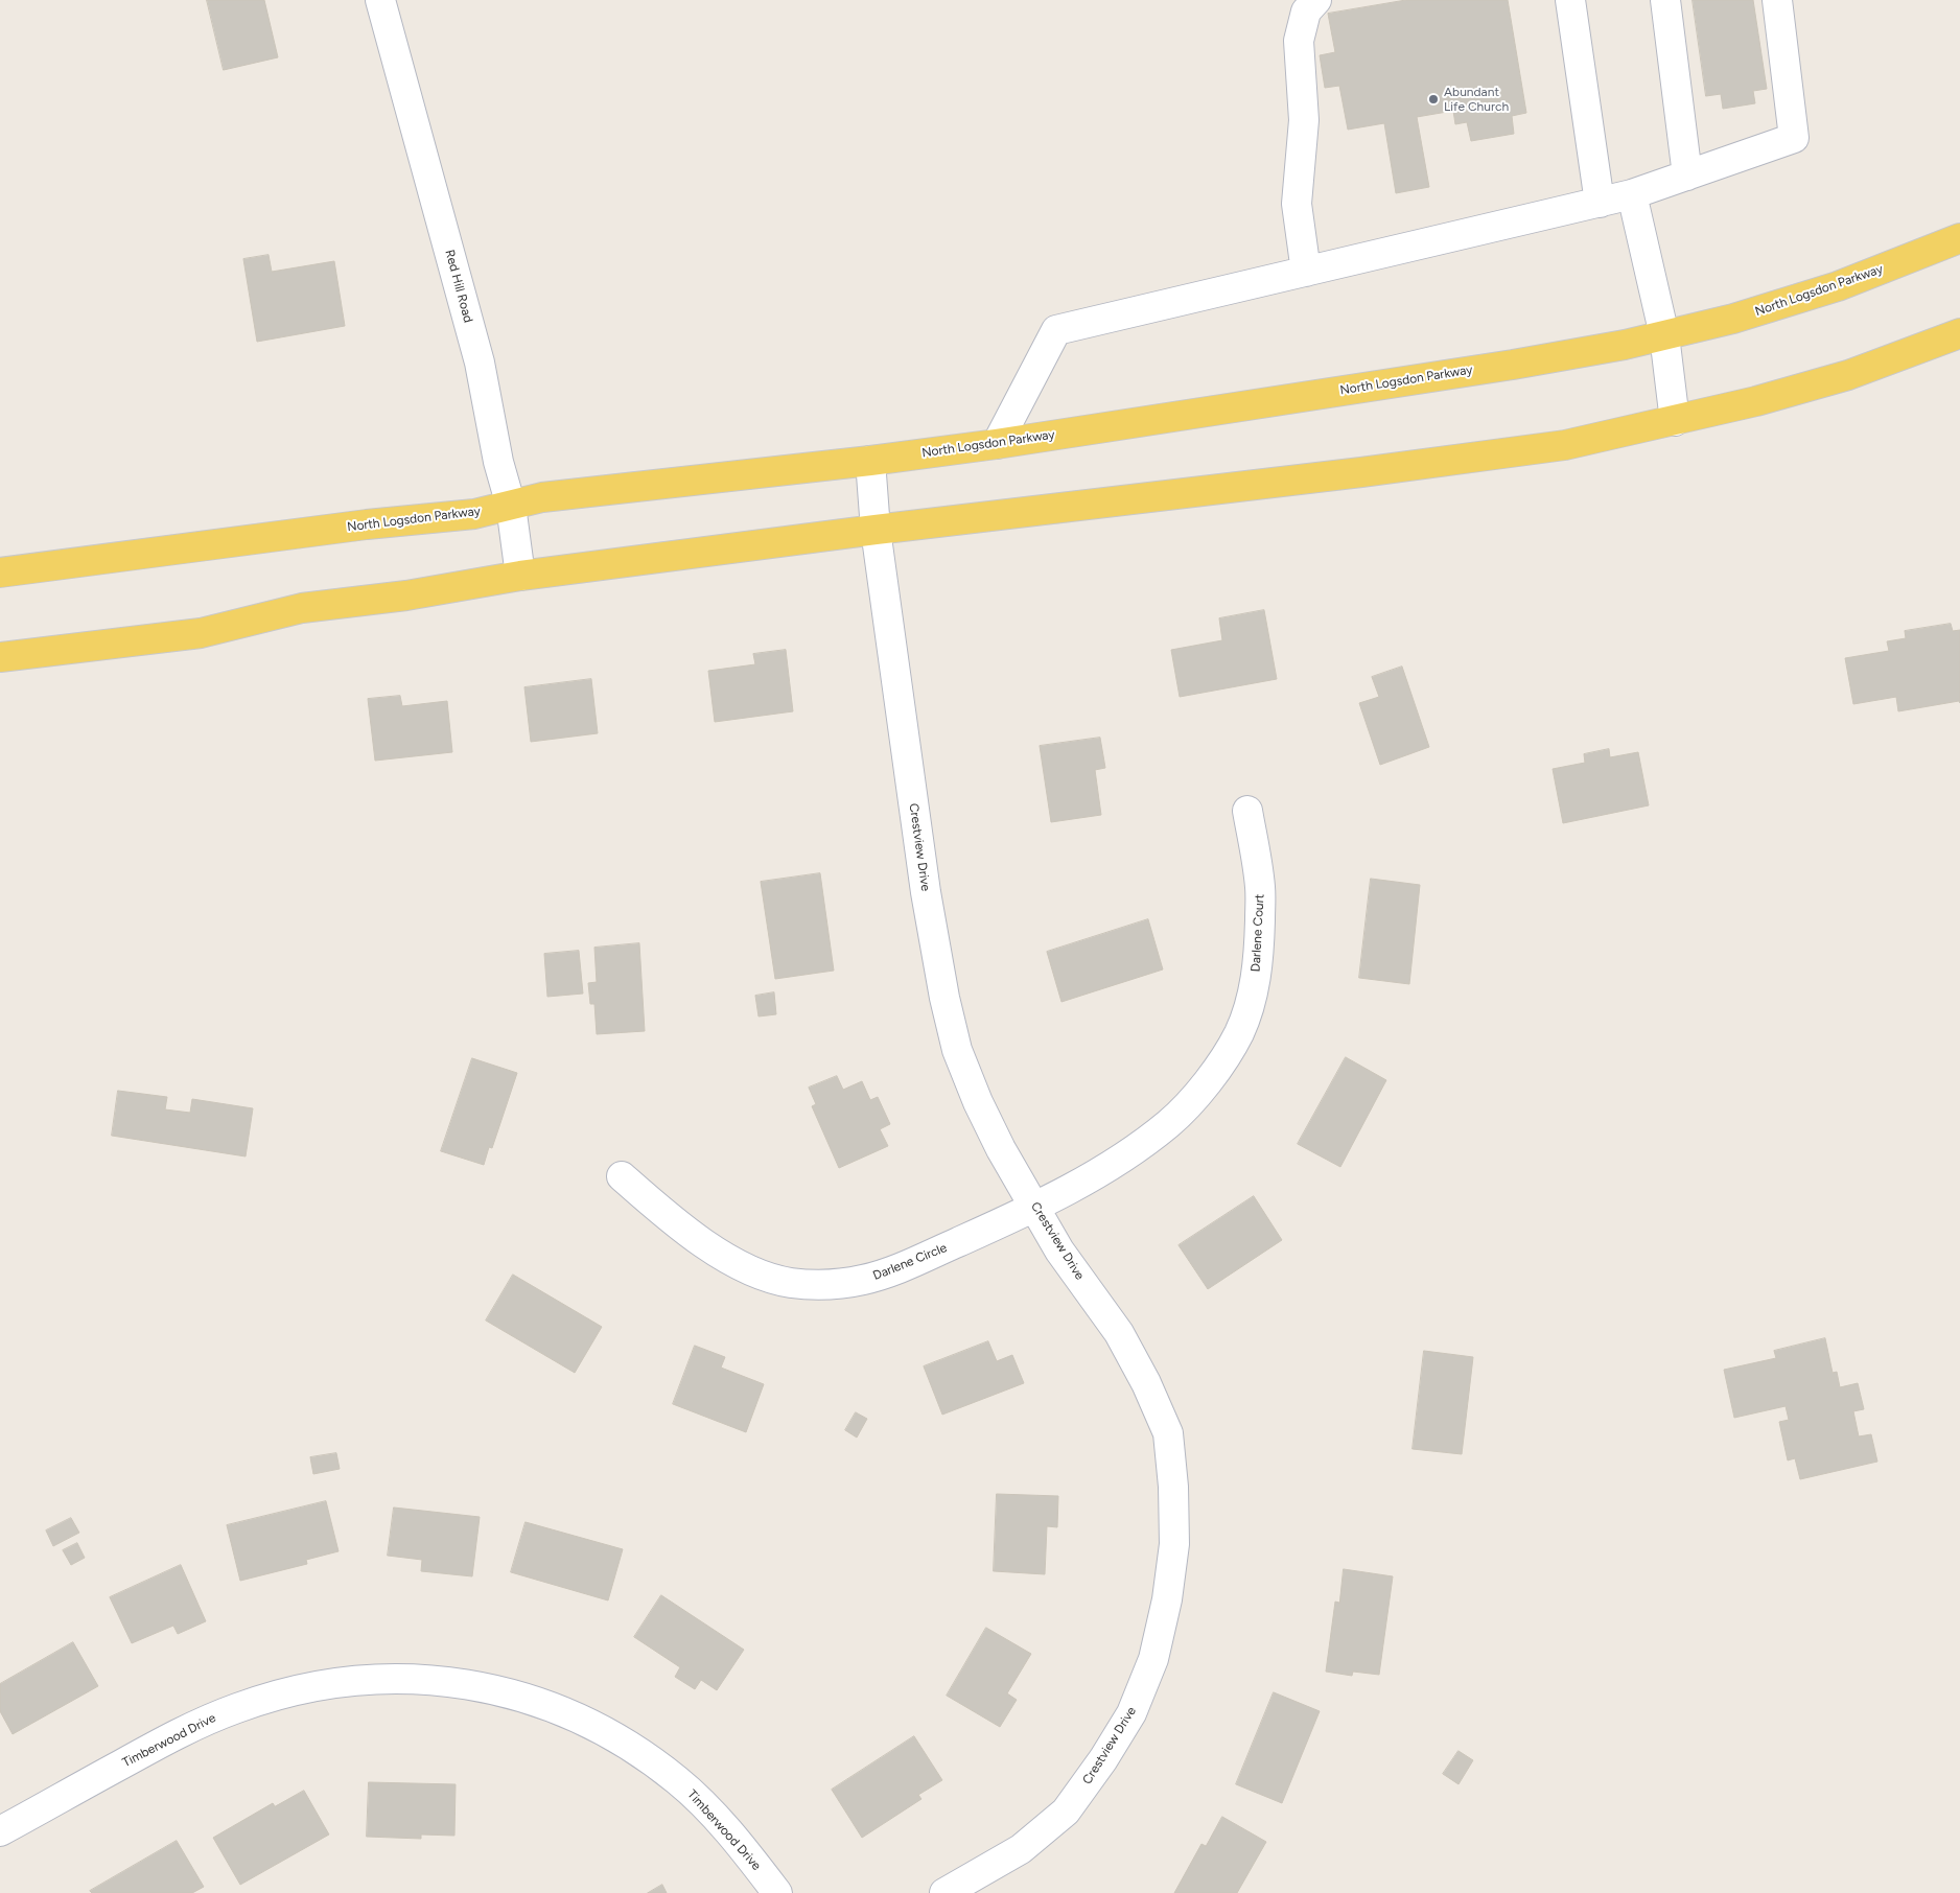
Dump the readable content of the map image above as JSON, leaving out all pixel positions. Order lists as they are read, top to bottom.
{
  "streets": {
    "main road": ["North Logsdon Parkway"],
    "street": [
      "Red Hill Road",
      "Crestview Drive",
      "Darlene Court",
      "Darlene Circle",
      "Timberwood Drive"
    ]
  },
  "crossings": [
    ["Red Hill Road", "North Logsdon Parkway"],
    ["North Logsdon Parkway", "Crestview Drive"],
    ["Crestview Drive", "Darlene Court"],
    ["Crestview Drive", "Darlene Circle"],
    ["Darlene Court", "Darlene Circle"]
  ],
  "places": ["Abundant Life Church"]
}
